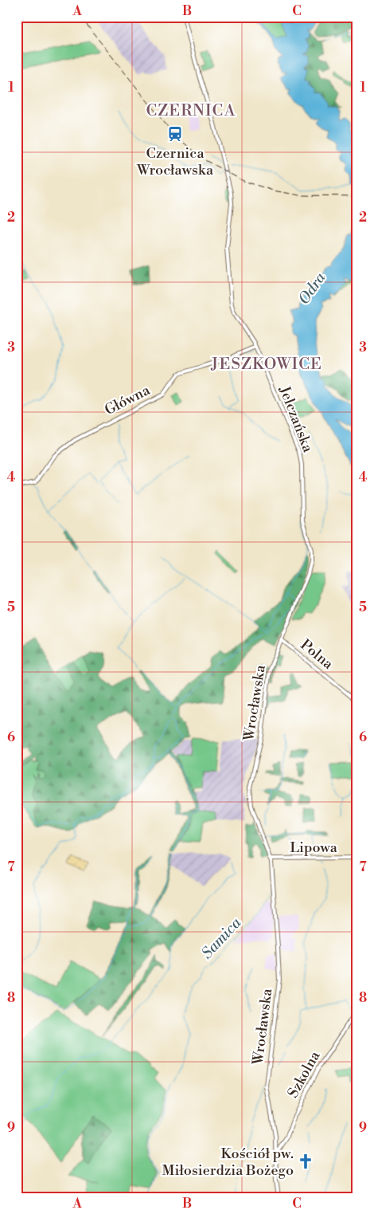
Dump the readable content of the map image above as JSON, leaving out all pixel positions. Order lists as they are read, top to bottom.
{
  "streets": {
    "main road": [
      "Główna",
      "Jelczańska",
      "Polna",
      "Wrocławska",
      "Lipowa",
      "Szkolna"
    ]
  },
  "crossings": [
    ["Główna", "Jelczańska"],
    ["Jelczańska", "Wrocławska"],
    ["Polna", "Wrocławska"],
    ["Wrocławska", "Lipowa"],
    ["Wrocławska", "Szkolna"]
  ],
  "districts": ["CZERNICA", "JESZKOWICE"],
  "water": ["Odra", "Samica"],
  "places": {
    "station": ["Czernica Wrocławska"],
    "church": ["Kościół pw. Miłosierdzia Bożego"]
  },
  "grid": {
    "columns": ["A", "B", "C"],
    "rows": [
      "1",
      "2",
      "3",
      "4",
      "5",
      "6",
      "7",
      "8",
      "9"
    ]
  }
}
